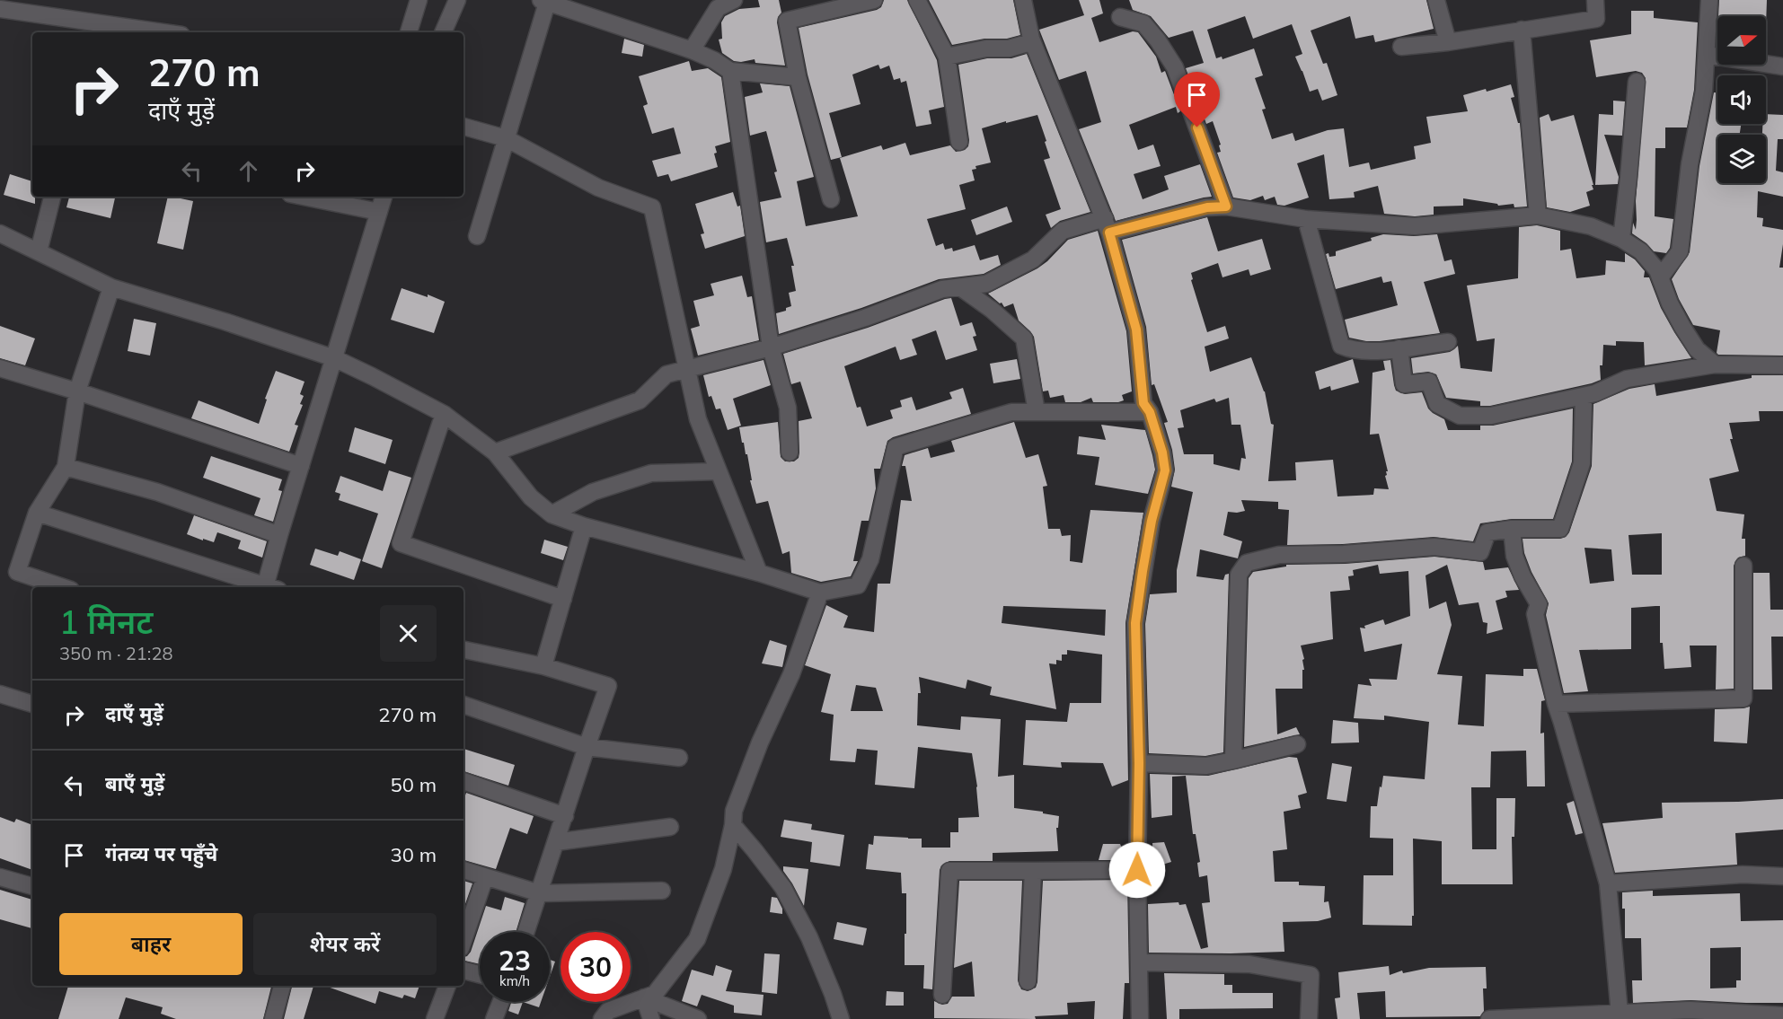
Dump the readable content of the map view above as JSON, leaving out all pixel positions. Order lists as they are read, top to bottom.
{
  "north": "right",
  "page": {
    "turn": ["270 m", "दाएँ मुड़ें"],
    "heading": ["1 मिनट", "350 m · 21:28"],
    "list": [
      {
        "name": "दाएँ मुड़ें",
        "value": "270 m"
      },
      {
        "name": "बाएँ मुड़ें",
        "value": "50 m"
      },
      {
        "name": "गंतव्य पर पहुँचे",
        "value": "30 m"
      }
    ],
    "buttons": ["बाहर", "शेयर करें"],
    "speed": "23 km/h",
    "limit": "30"
  }
}
